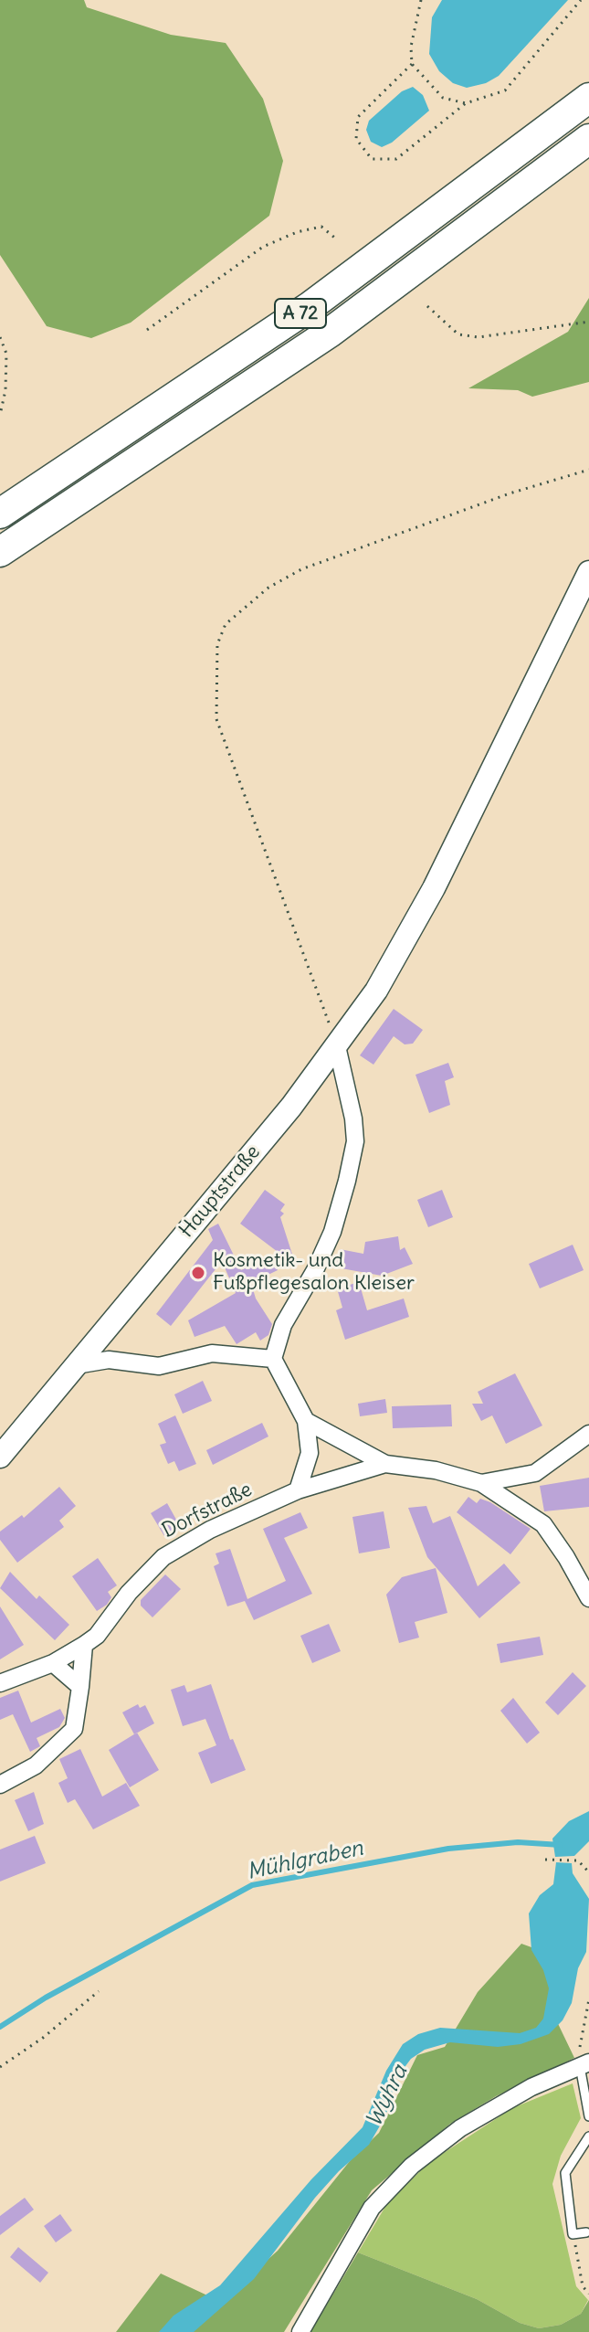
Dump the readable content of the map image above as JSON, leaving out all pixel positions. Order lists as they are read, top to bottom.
{
  "streets": {
    "highway": ["A 72"],
    "main road": ["Hauptstraße"],
    "street": ["Dorfstraße"]
  },
  "water": ["Mühlgraben", "Wyhra"],
  "places": ["Kosmetik- und Fußpflegesalon Kleiser"]
}
